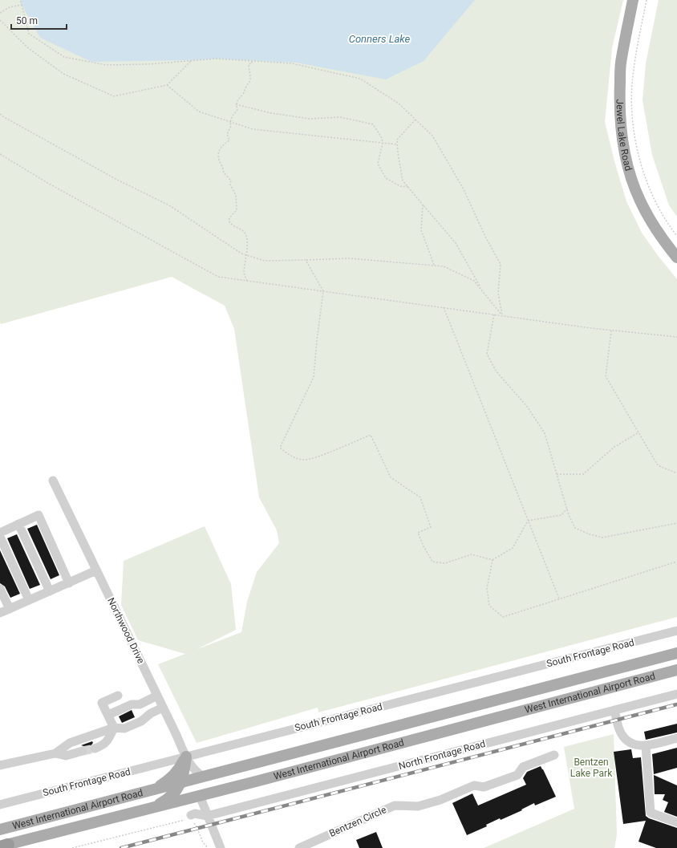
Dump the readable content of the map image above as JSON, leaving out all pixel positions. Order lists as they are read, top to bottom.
{
  "streets": {
    "main road": ["Jewel Lake Road", "West International Airport Road"],
    "street": [
      "Northwood Drive",
      "South Frontage Road",
      "North Frontage Road",
      "Bentzen Circle"
    ]
  },
  "crossings": [
    ["Northwood Drive", "South Frontage Road"],
    ["Northwood Drive", "West International Airport Road"]
  ],
  "water": ["Conners Lake"],
  "parks": ["Bentzen Lake Park"],
  "scale_bar": "50 m"
}
